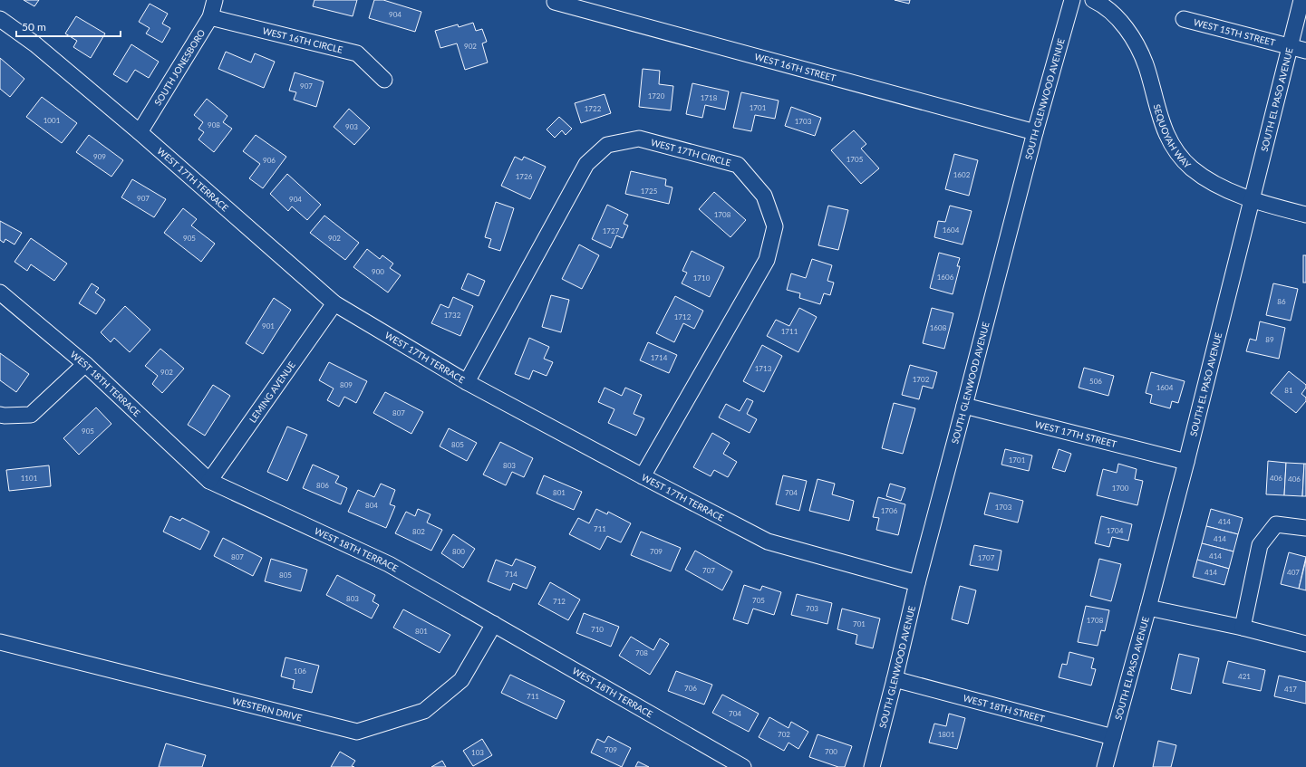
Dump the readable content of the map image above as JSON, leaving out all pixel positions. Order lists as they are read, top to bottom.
{
  "streets": {
    "street": [
      "WEST 15TH STREET",
      "WEST 16TH CIRCLE",
      "SOUTH JONESBORO",
      "WEST 16TH STREET",
      "SOUTH GLENWOOD AVENUE",
      "SOUTH EL PASO AVENUE",
      "SEQUOYAH WAY",
      "WEST 17TH CIRCLE",
      "WEST 17TH TERRACE",
      "WEST 18TH TERRACE",
      "LEMING AVENUE",
      "WEST 17TH STREET",
      "WEST 18TH STREET",
      "WESTERN DRIVE"
    ]
  },
  "crossings": [
    ["WEST 15TH STREET", "SOUTH EL PASO AVENUE"],
    ["WEST 16TH CIRCLE", "SOUTH JONESBORO"],
    ["SOUTH JONESBORO", "WEST 17TH TERRACE"],
    ["WEST 16TH STREET", "SOUTH GLENWOOD AVENUE"],
    ["SOUTH GLENWOOD AVENUE", "WEST 17TH TERRACE"],
    ["SOUTH GLENWOOD AVENUE", "WEST 17TH STREET"],
    ["SOUTH GLENWOOD AVENUE", "WEST 18TH STREET"],
    ["SOUTH EL PASO AVENUE", "SEQUOYAH WAY"],
    ["SOUTH EL PASO AVENUE", "WEST 17TH STREET"],
    ["SOUTH EL PASO AVENUE", "WEST 18TH STREET"],
    ["WEST 17TH CIRCLE", "WEST 17TH TERRACE"],
    ["WEST 17TH TERRACE", "LEMING AVENUE"],
    ["WEST 18TH TERRACE", "LEMING AVENUE"],
    ["WEST 18TH TERRACE", "WESTERN DRIVE"]
  ],
  "house_numbers": [
    "904",
    "902",
    "907",
    "1720",
    "1718",
    "1701",
    "1722",
    "1001",
    "1703",
    "908",
    "903",
    "909",
    "1705",
    "906",
    "1602",
    "1726",
    "1725",
    "907",
    "904",
    "1708",
    "1604",
    "1727",
    "905",
    "902",
    "900",
    "1606",
    "1710",
    "86",
    "1732",
    "1712",
    "901",
    "1608",
    "1711",
    "89",
    "1714",
    "1713",
    "902",
    "1702",
    "506",
    "809",
    "1604",
    "81",
    "807",
    "905",
    "805",
    "1701",
    "803",
    "1101",
    "406",
    "406",
    "806",
    "1700",
    "801",
    "704",
    "804",
    "1703",
    "1706",
    "414",
    "711",
    "1704",
    "802",
    "414",
    "800",
    "709",
    "414",
    "807",
    "1707",
    "707",
    "414",
    "407",
    "714",
    "805",
    "803",
    "705",
    "712",
    "703",
    "1708",
    "701",
    "710",
    "801",
    "708",
    "106",
    "421",
    "706",
    "417",
    "711",
    "704",
    "702",
    "1801",
    "709",
    "700",
    "103"
  ],
  "scale_bar": "50 m"
}
